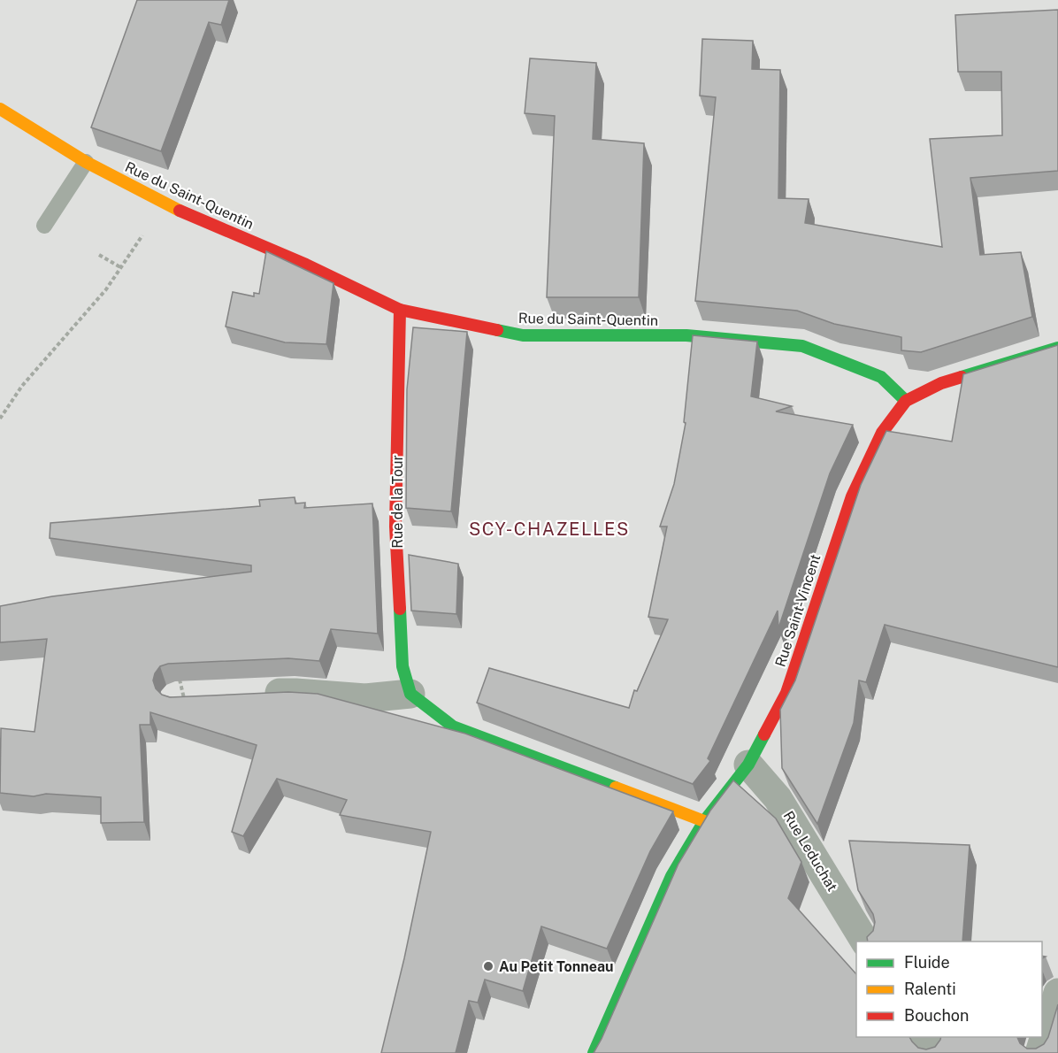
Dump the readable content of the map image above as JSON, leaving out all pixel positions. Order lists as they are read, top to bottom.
{
  "streets": {
    "street": [
      "Rue du Saint-Quentin",
      "Rue de la Tour",
      "Rue Saint-Vincent",
      "Rue Leduchat"
    ]
  },
  "crossings": [
    ["Rue du Saint-Quentin", "Rue de la Tour"],
    ["Rue du Saint-Quentin", "Rue Saint-Vincent"],
    ["Rue Saint-Vincent", "Rue Leduchat"]
  ],
  "districts": ["SCY-CHAZELLES"],
  "places": ["Au Petit Tonneau"],
  "legend": ["Fluide", "Ralenti", "Bouchon"]
}
